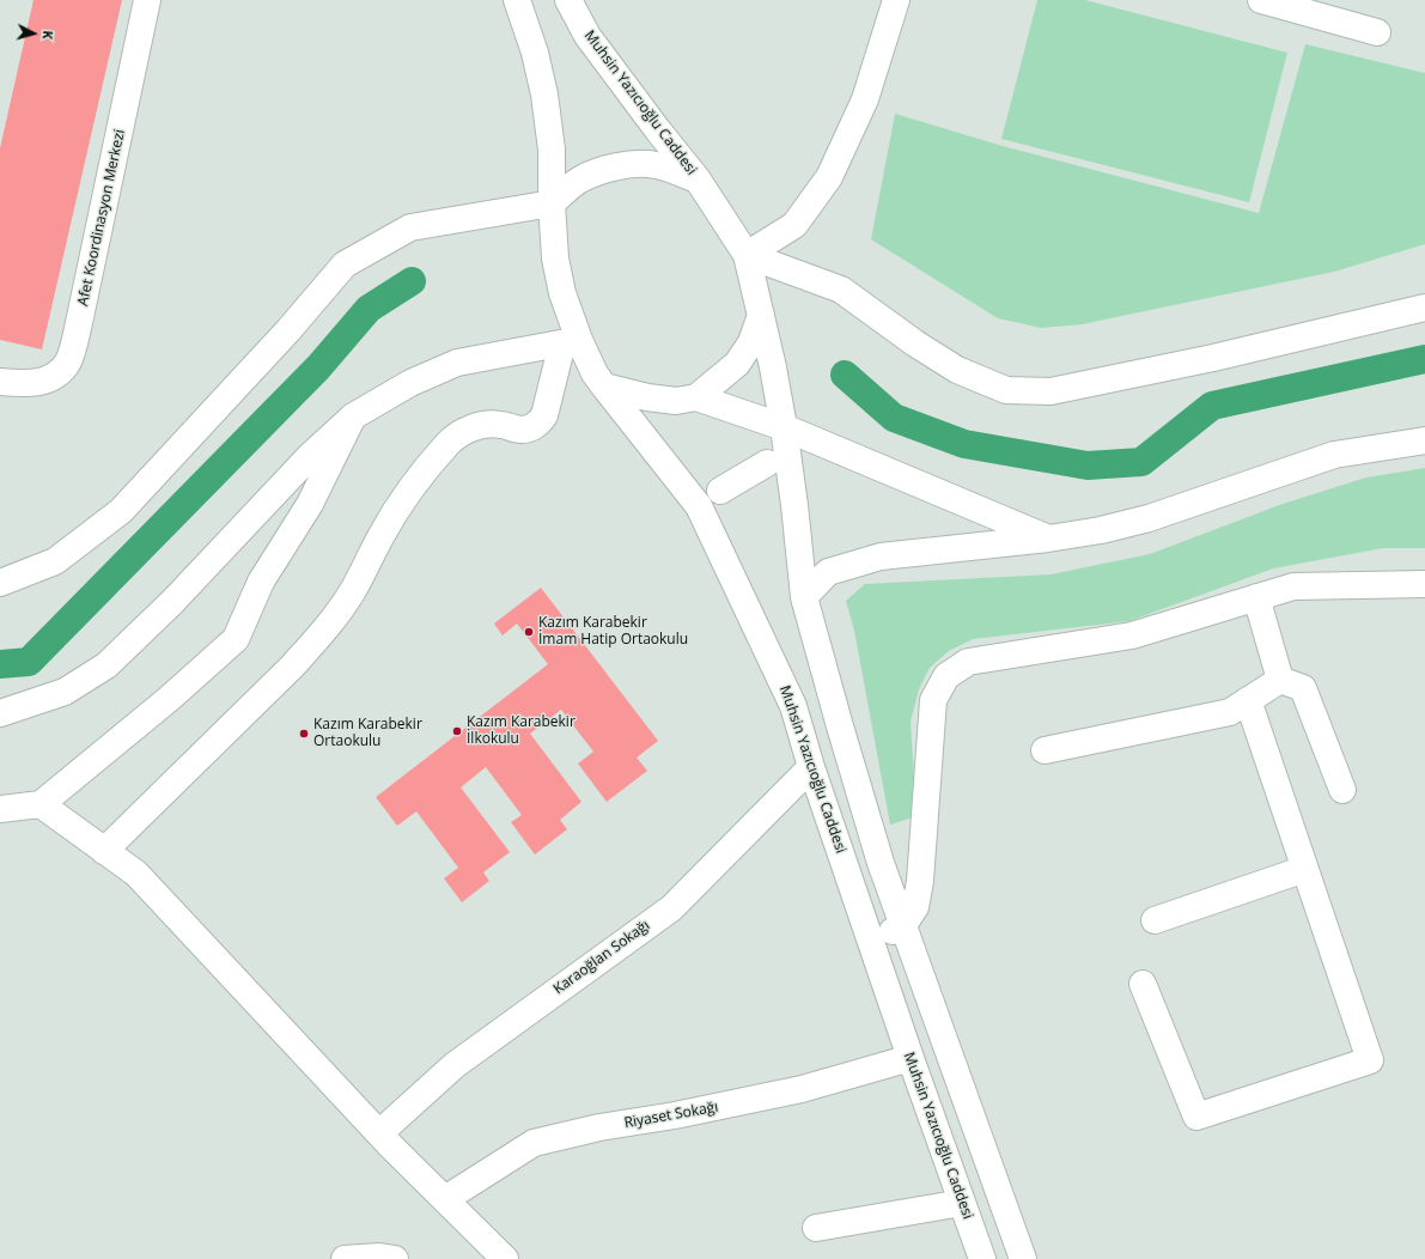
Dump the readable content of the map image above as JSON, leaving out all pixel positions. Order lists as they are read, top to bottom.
{
  "streets": {
    "street": [
      "Muhsin Yazıcıoğlu Caddesi",
      "Afet Koordinasyon Merkezi",
      "Karaoğlan Sokağı",
      "Riyaset Sokağı"
    ]
  },
  "crossings": [
    ["Muhsin Yazıcıoğlu Caddesi", "Karaoğlan Sokağı"],
    ["Muhsin Yazıcıoğlu Caddesi", "Riyaset Sokağı"]
  ],
  "places": ["Kazım Karabekir İmam Hatip Ortaokulu", "Kazım Karabekir İlkokulu", "Kazım Karabekir Ortaokulu"],
  "north": "right"
}
